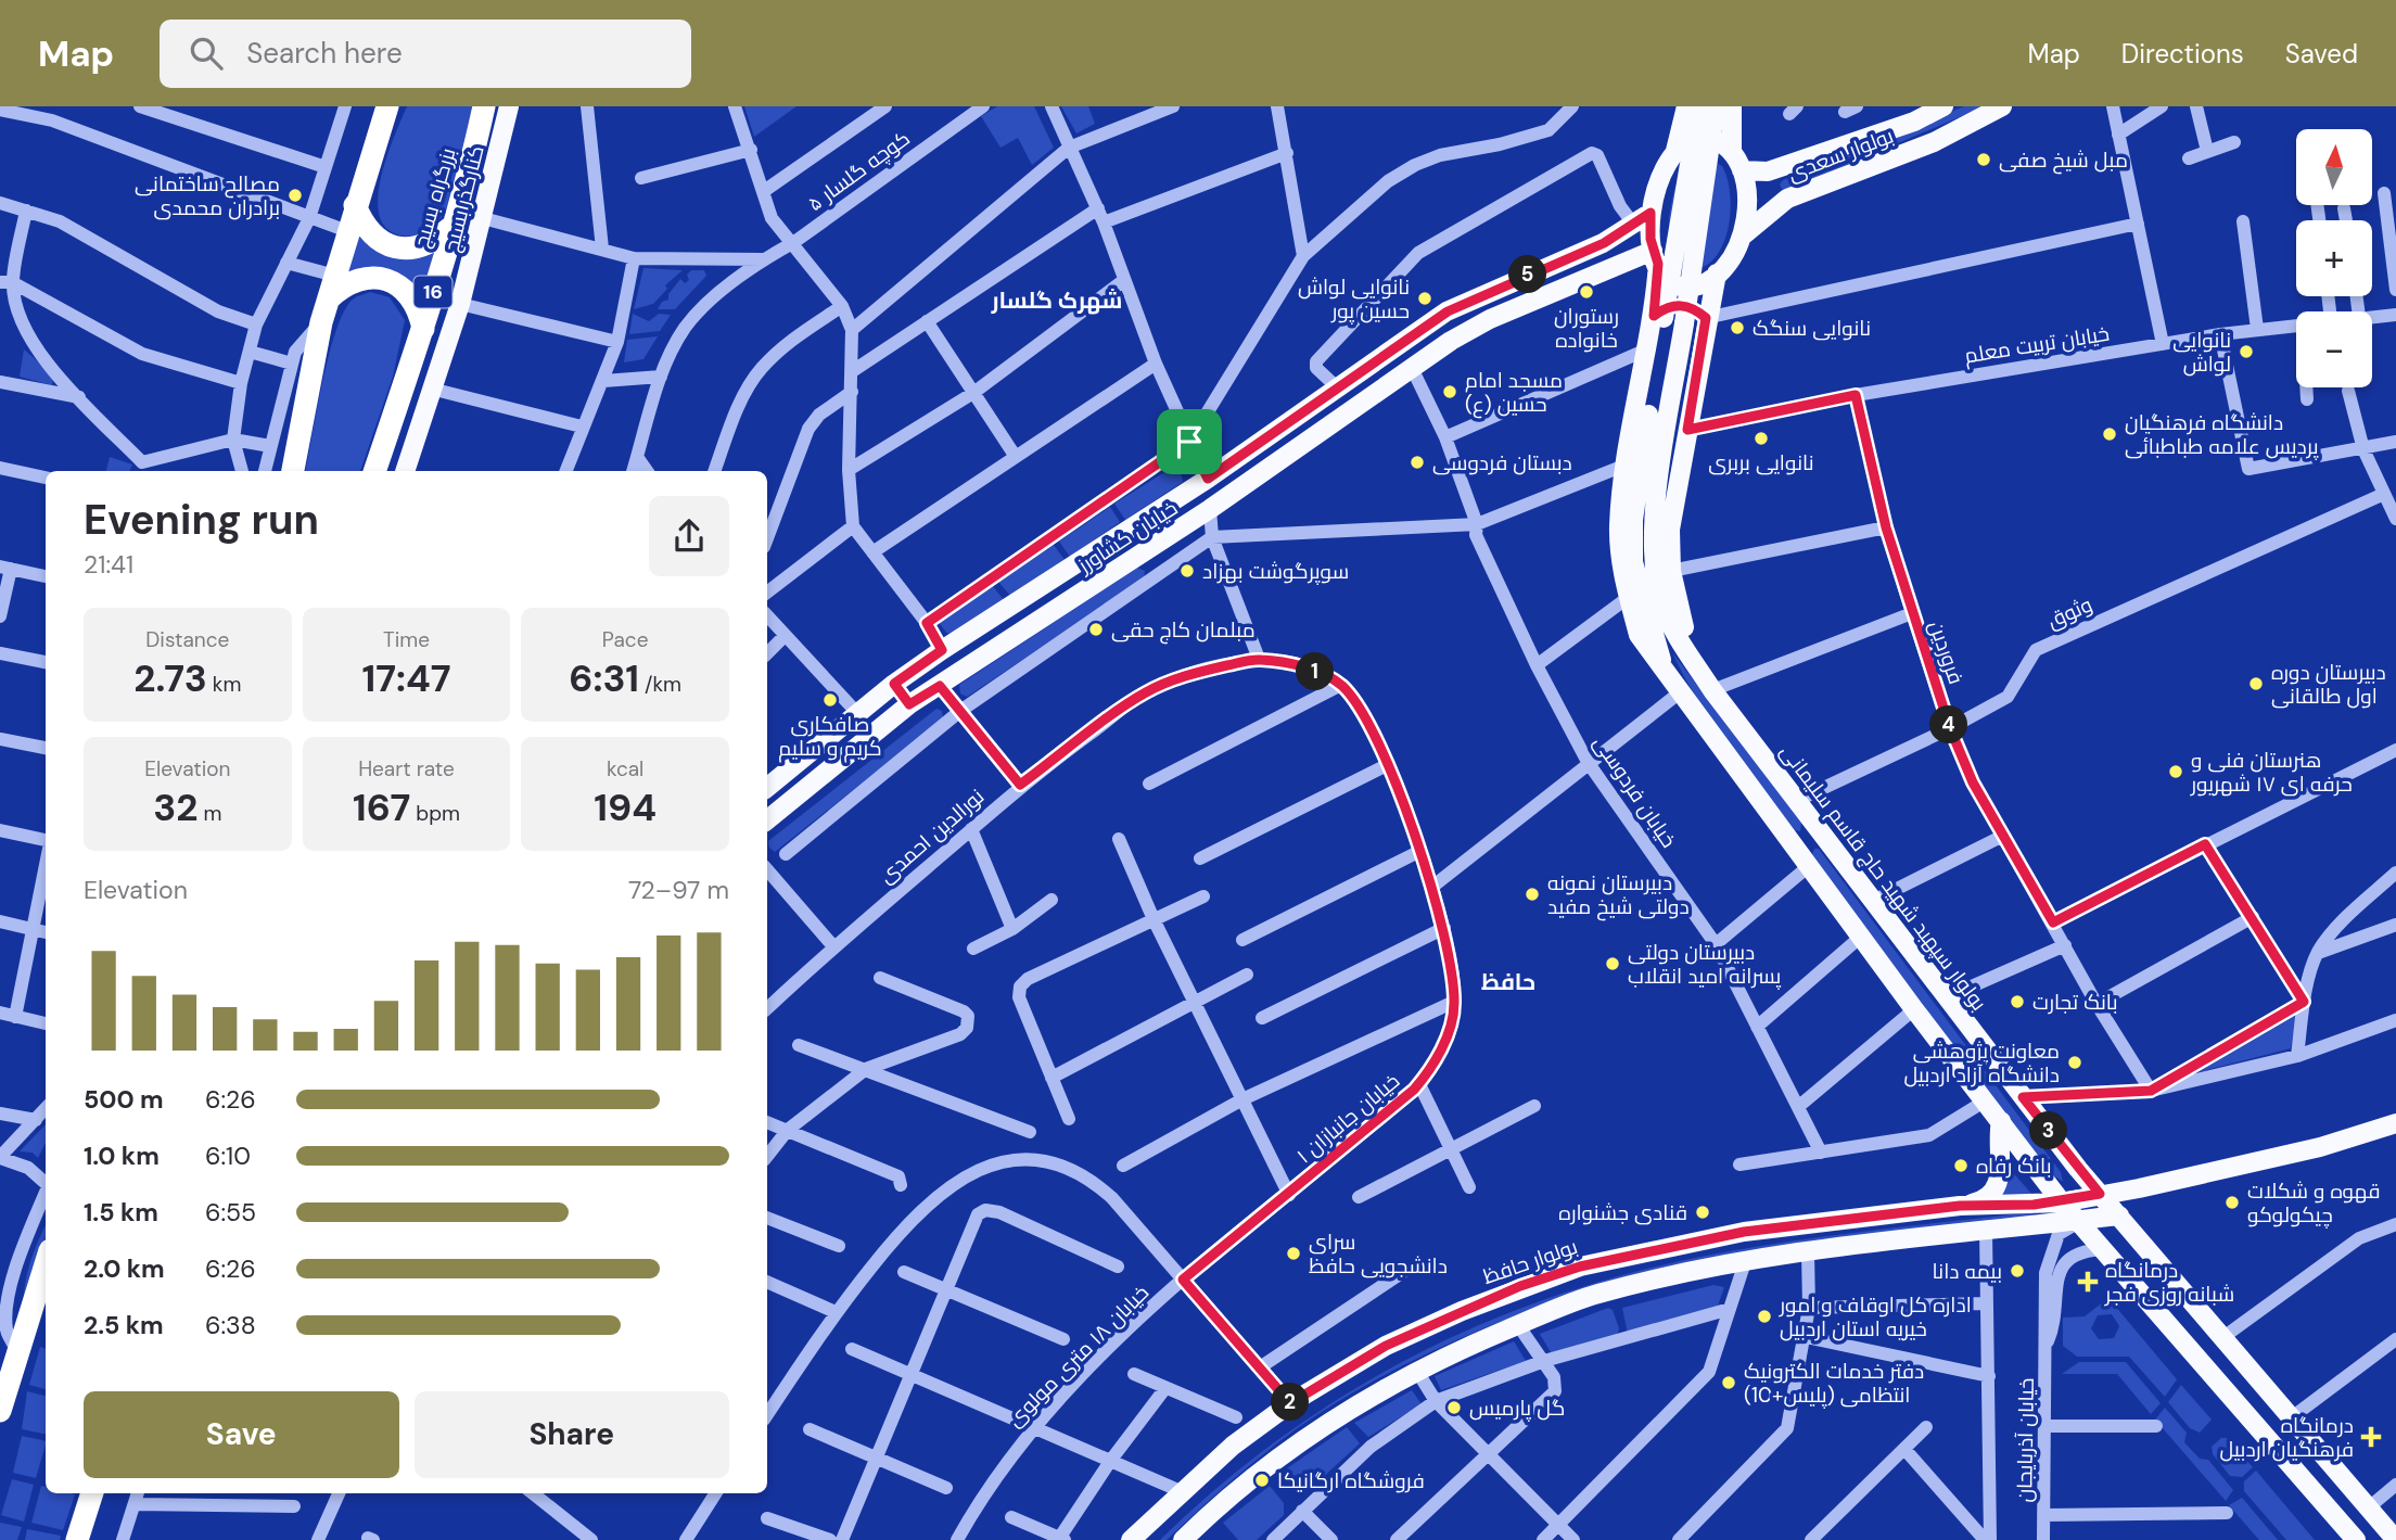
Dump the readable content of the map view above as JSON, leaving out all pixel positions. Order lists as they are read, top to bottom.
{
  "streets": {
    "highway": ["بزرگراه بسیج", "16"],
    "main road": [
      "بولوار سعدی",
      "کنارگذر بسیج",
      "خیابان کشاورز",
      "بولوار سپهبد شهید حاج قاسم سلیمانی",
      "بولوار حافظ"
    ],
    "street": [
      "کوچه گلسار ۵",
      "خیابان تربیت معلم",
      "وثوق",
      "فروردین",
      "خیابان فردوسی",
      "نورالدین احمدی",
      "خیابان جانبازان ۱",
      "خیابان ۱۸ متری مولوی",
      "خیابان آذربایجان"
    ]
  },
  "crossings": [
    ["بولوار سعدی", "خیابان کشاورز"],
    ["خیابان تربیت معلم", "فروردین"],
    ["خیابان کشاورز", "خیابان فردوسی"],
    ["وثوق", "فروردین"],
    ["وثوق", "بولوار سپهبد شهید حاج قاسم سلیمانی"],
    ["بولوار سپهبد شهید حاج قاسم سلیمانی", "بولوار حافظ"],
    ["خیابان جانبازان ۱", "خیابان ۱۸ متری مولوی"]
  ],
  "districts": ["شهرک گلسار", "حافظ"],
  "places": {
    "other": [
      "مبل شیخ صفی",
      "مصالح ساختمانی برادران محمدی",
      "رستوران خانواده",
      "نانوایی لواش حسین پور",
      "نانوایی سنگک",
      "نانوایی لواش",
      "مسجد امام حسین (ع)",
      "دانشگاه فرهنگیان پردیس علامه طباطبائی",
      "نانوایی بربری",
      "دبستان فردوسی",
      "سوپرگوشت بهزاد",
      "مبلمان کاج حقی",
      "دبیرستان دوره اول طالقانی",
      "صافکاری کریم و سلیم",
      "هنرستان فنی و حرفه ای ۱۷ شهریور",
      "دبیرستان نمونه دولتی شیخ مفید",
      "دبیرستان دولتی پسرانه امید انقلاب",
      "بانک تجارت",
      "معاونت پژوهشی دانشگاه آزاد اردبیل",
      "بانک رفاه",
      "قهوه و شکلات چیکولوکو",
      "قنادی جشنواره",
      "سرای دانشجویی حافظ",
      "بیمه دانا",
      "اداره کل اوقاف و امور خیریه استان اردبیل",
      "دفتر خدمات الکترونیک انتظامی (پلیس+10)",
      "گل پارمیس",
      "فروشگاه ارگانیکا"
    ],
    "health": ["درمانگاه شبانه روزی فجر", "درمانگاه فرهنگیان اردبیل"]
  },
  "north": "top",
  "page": {
    "header": "Map",
    "search": "Search here",
    "nav": ["Map", "Directions", "Saved"],
    "map_buttons": ["+", "−"],
    "pins": [
      "5",
      "1",
      "4",
      "3",
      "2"
    ],
    "heading": ["Evening run", "21:41"],
    "stats": [
      ["Distance", "2.73 km"],
      ["Time", "17:47"],
      ["Pace", "6:31 /km"],
      ["Elevation", "32 m"],
      ["Heart rate", "167 bpm"],
      ["kcal", "194"]
    ],
    "chart": ["Elevation", "72–97 m"],
    "list": [
      {
        "name": "500 m",
        "note": "6:26"
      },
      {
        "name": "1.0 km",
        "note": "6:10"
      },
      {
        "name": "1.5 km",
        "note": "6:55"
      },
      {
        "name": "2.0 km",
        "note": "6:26"
      },
      {
        "name": "2.5 km",
        "note": "6:38"
      }
    ],
    "buttons": ["Save", "Share"]
  }
}
